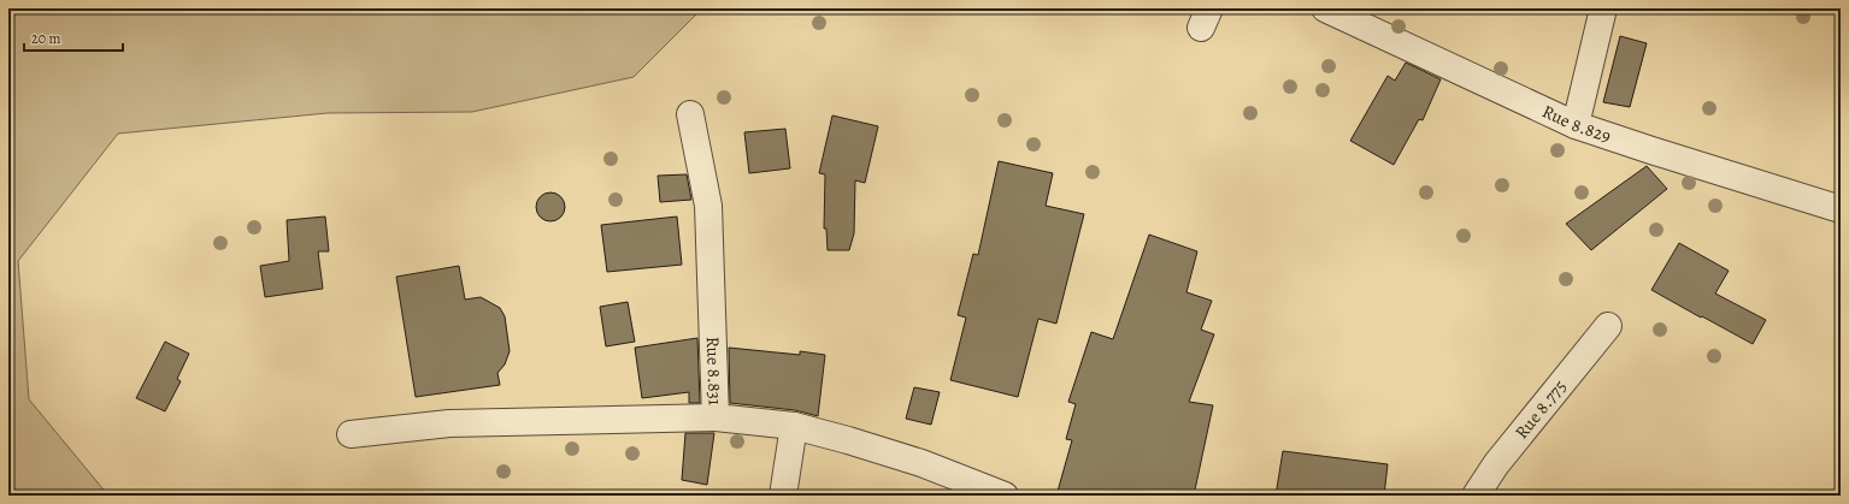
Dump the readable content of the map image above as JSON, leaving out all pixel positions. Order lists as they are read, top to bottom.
{
  "streets": {
    "street": ["Rue 8.829", "Rue 8.831", "Rue 8.775"]
  },
  "scale_bar": "20 m"
}
